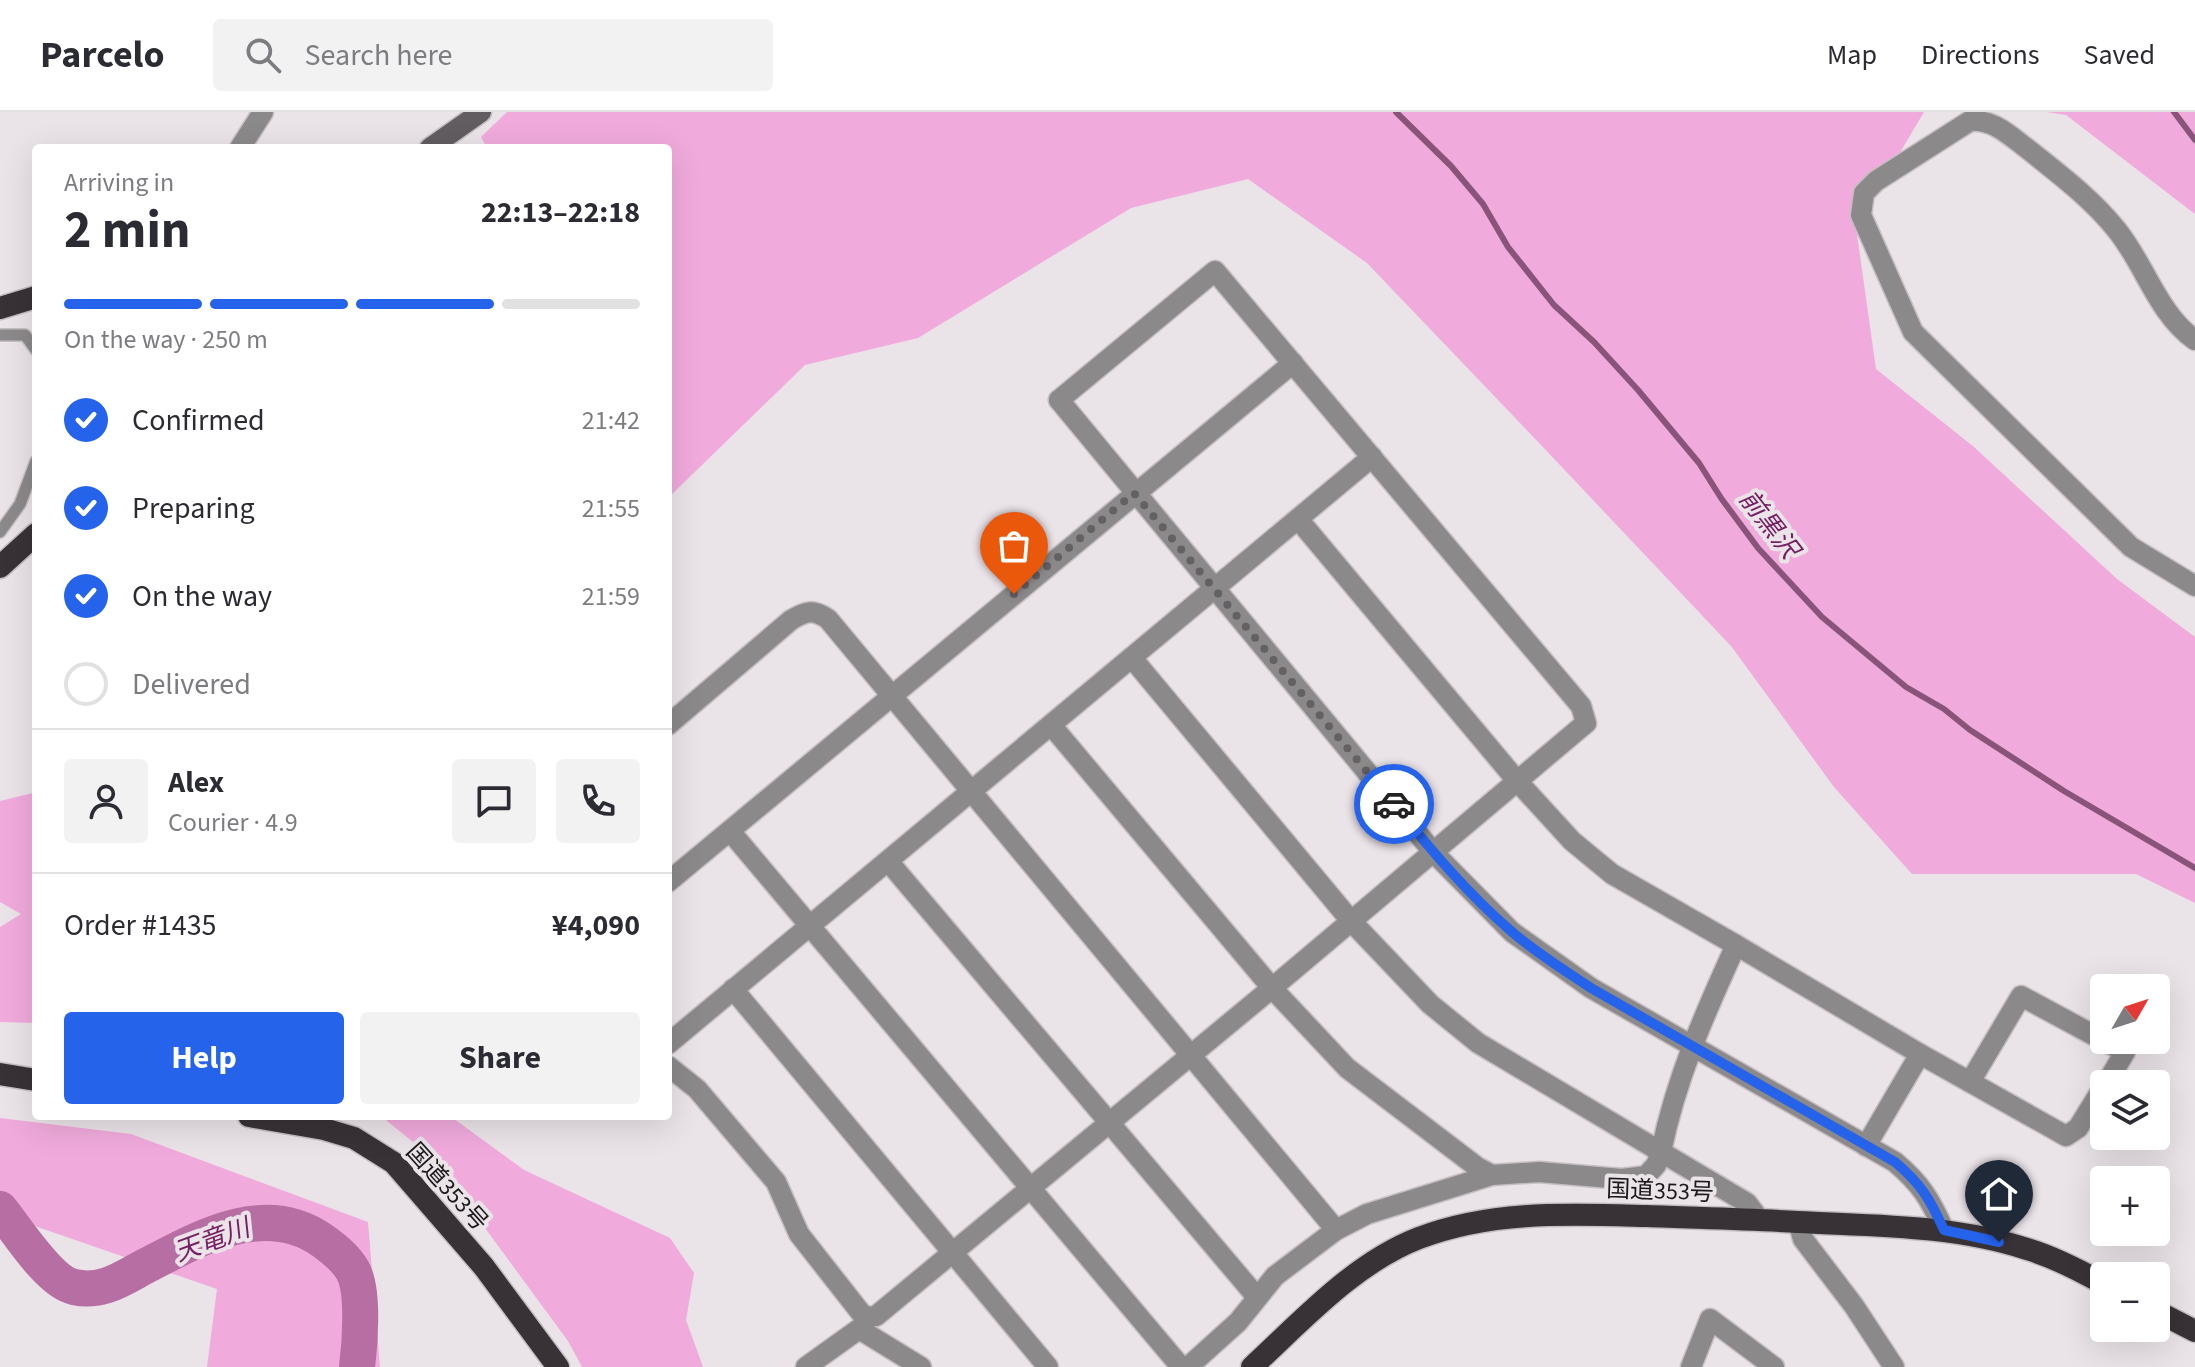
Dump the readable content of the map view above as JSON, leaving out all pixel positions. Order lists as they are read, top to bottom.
{
  "streets": {
    "highway": ["国道353号"]
  },
  "water": ["前黒沢", "天竜川"],
  "north": "top right",
  "page": {
    "header": "Parcelo",
    "search": "Search here",
    "nav": ["Map", "Directions", "Saved"],
    "heading": ["2 min", "Arriving in", "22:13–22:18"],
    "panel": [
      "Alex",
      "Courier · 4.9",
      "Order #1435",
      "¥4,090"
    ],
    "bar": "On the way · 250 m",
    "list": [
      ["Confirmed", "21:42"],
      ["Preparing", "21:55"],
      ["On the way", "21:59"],
      "Delivered"
    ],
    "map_buttons": ["+", "−"],
    "buttons": ["Help", "Share"]
  }
}
